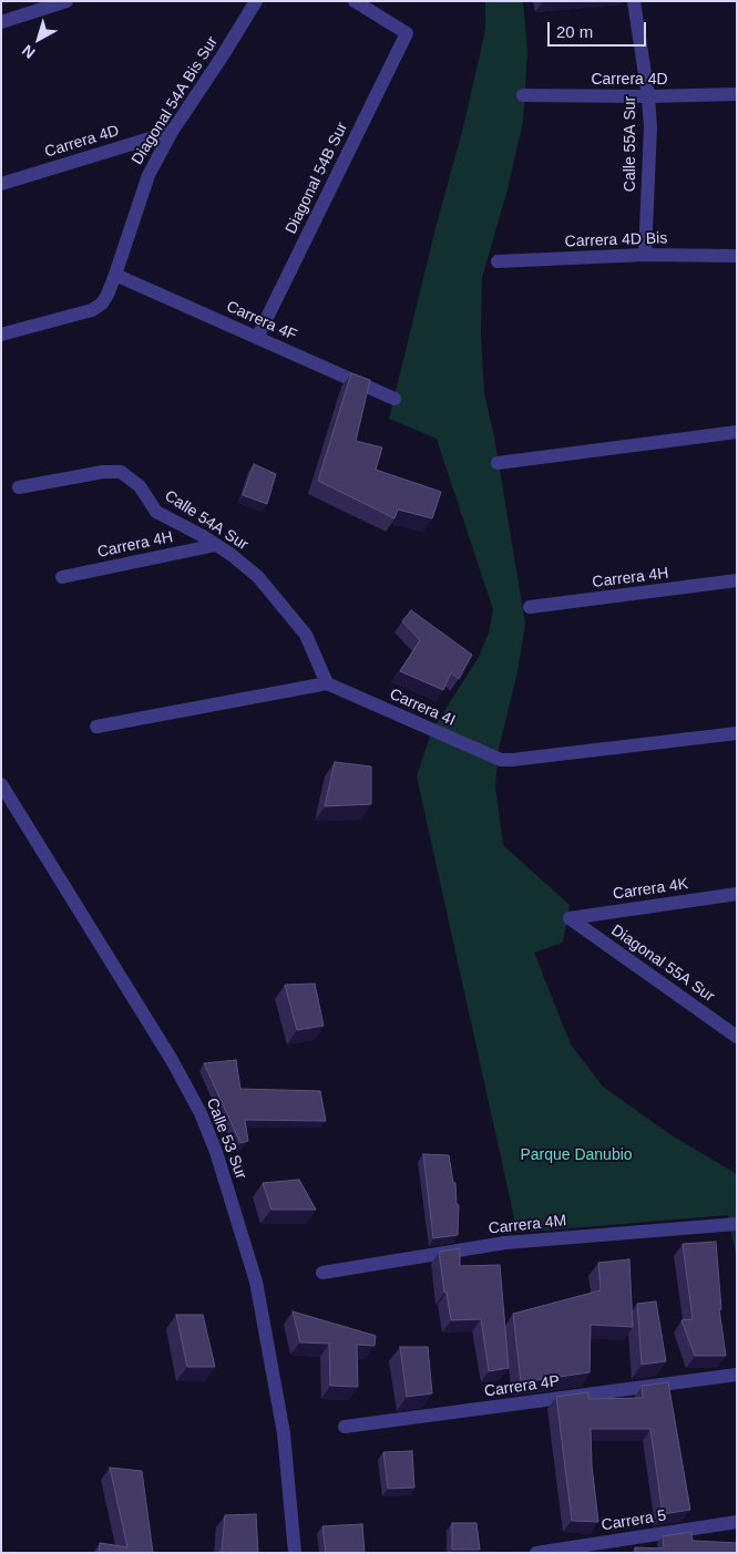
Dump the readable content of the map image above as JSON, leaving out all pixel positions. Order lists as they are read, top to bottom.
{
  "streets": {
    "street": [
      "Carrera 4D",
      "Diagonal 54A Bis Sur",
      "Calle 55A Sur",
      "Diagonal 54B Sur",
      "Carrera 4D Bis",
      "Carrera 4F",
      "Calle 54A Sur",
      "Carrera 4H",
      "Carrera 4I",
      "Carrera 4K",
      "Diagonal 55A Sur",
      "Calle 53 Sur",
      "Carrera 4M",
      "Carrera 4P",
      "Carrera 5"
    ]
  },
  "crossings": [
    ["Carrera 4D", "Diagonal 54A Bis Sur"],
    ["Carrera 4D", "Calle 55A Sur"],
    ["Diagonal 54A Bis Sur", "Carrera 4F"],
    ["Calle 55A Sur", "Carrera 4D Bis"],
    ["Diagonal 54B Sur", "Carrera 4F"],
    ["Calle 54A Sur", "Carrera 4H"],
    ["Calle 54A Sur", "Carrera 4I"],
    ["Carrera 4K", "Diagonal 55A Sur"]
  ],
  "parks": ["Parque Danubio"],
  "scale_bar": "20 m",
  "north": "bottom left"
}
